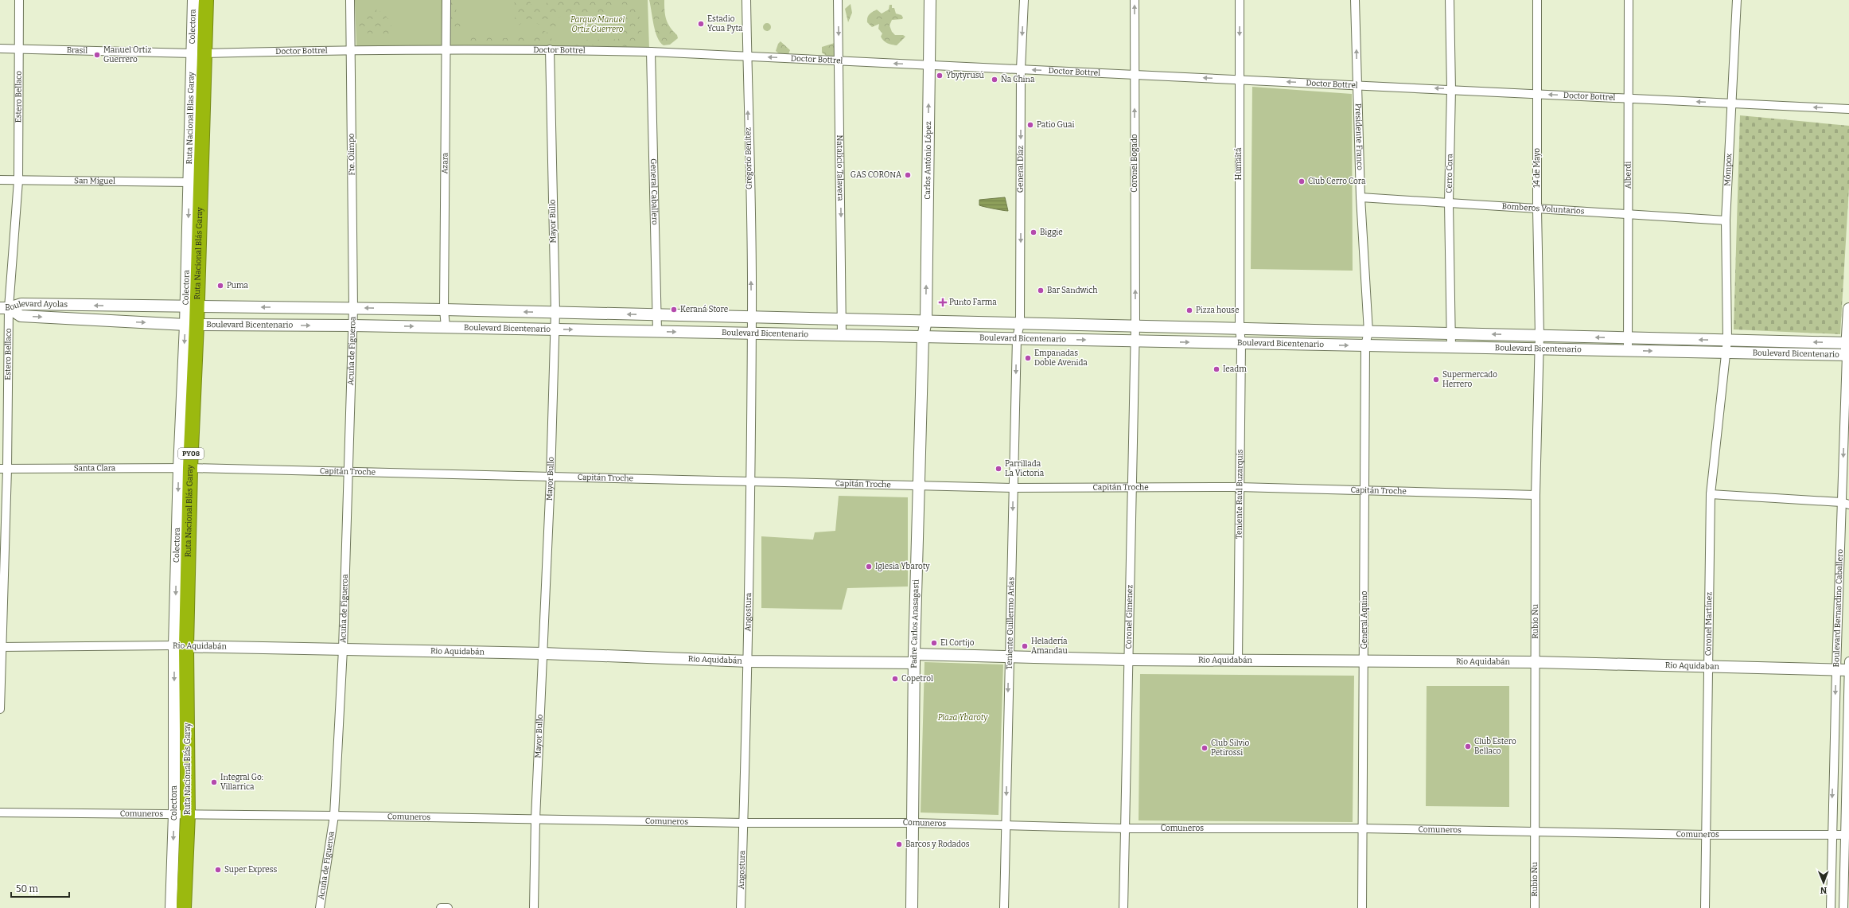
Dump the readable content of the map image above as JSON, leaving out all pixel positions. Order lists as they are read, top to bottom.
{
  "streets": {
    "highway": ["Ruta Nacional Blás Garay", "PY08"],
    "main road": [
      "Colectora",
      "Ruta Nacional Blas Garay",
      "Carlos António López",
      "Boulevard Ayolas",
      "Boulevard Bicentenario",
      "Boulevard Bernardino Caballero",
      "Padre Carlos Anasagasti",
      "Rio Aquidabán",
      "Rio Aquidaban"
    ],
    "street": [
      "Brasil",
      "Doctor Bottrel",
      "Estero Bellaco",
      "Presidente Franco",
      "Fte. Olimpo",
      "Gregorio Benitez",
      "Coronel Bogado",
      "Azara",
      "Humaitá",
      "Natalicio Talavera",
      "14 de Mayo",
      "General Díaz",
      "Mómpox",
      "Cerro Cora",
      "Alberdi",
      "San Miguel",
      "General Caballero",
      "Bomberos Voluntarios",
      "Mayor Bullo",
      "Acuña de Figueroa",
      "Santa Clara",
      "Capitán Troche",
      "Teniente Raúl Buzarquis",
      "Angostura",
      "Coronel Gimenez",
      "General Aquino",
      "Rubio Ñu",
      "Teniente Guillermo Arias",
      "Coronel Martínez",
      "Comuneros"
    ]
  },
  "crossings": [
    ["Colectora", "Brasil"],
    ["Colectora", "Doctor Bottrel"],
    ["Colectora", "Ruta Nacional Blas Garay"],
    ["Colectora", "San Miguel"],
    ["Colectora", "Ruta Nacional Blás Garay"],
    ["Colectora", "Boulevard Ayolas"],
    ["Colectora", "Boulevard Bicentenario"],
    ["Colectora", "Comuneros"],
    ["Brasil", "Doctor Bottrel"],
    ["Brasil", "Estero Bellaco"],
    ["Brasil", "Ruta Nacional Blas Garay"],
    ["Brasil", "Ruta Nacional Blás Garay"],
    ["Doctor Bottrel", "Ruta Nacional Blas Garay"],
    ["Doctor Bottrel", "Presidente Franco"],
    ["Doctor Bottrel", "Fte. Olimpo"],
    ["Doctor Bottrel", "Gregorio Benitez"],
    ["Doctor Bottrel", "Carlos António López"],
    ["Doctor Bottrel", "Coronel Bogado"],
    ["Doctor Bottrel", "Azara"],
    ["Doctor Bottrel", "Humaitá"],
    ["Doctor Bottrel", "Natalicio Talavera"],
    ["Doctor Bottrel", "14 de Mayo"],
    ["Doctor Bottrel", "General Díaz"],
    ["Doctor Bottrel", "Mómpox"],
    ["Doctor Bottrel", "Cerro Cora"],
    ["Doctor Bottrel", "Alberdi"],
    ["Doctor Bottrel", "General Caballero"],
    ["Doctor Bottrel", "Mayor Bullo"],
    ["Doctor Bottrel", "Ruta Nacional Blás Garay"],
    ["Estero Bellaco", "San Miguel"],
    ["Estero Bellaco", "Boulevard Ayolas"],
    ["Estero Bellaco", "Santa Clara"],
    ["Estero Bellaco", "Rio Aquidabán"],
    ["Ruta Nacional Blas Garay", "San Miguel"],
    ["Ruta Nacional Blas Garay", "Ruta Nacional Blás Garay"],
    ["Presidente Franco", "Bomberos Voluntarios"],
    ["Presidente Franco", "Boulevard Bicentenario"],
    ["Presidente Franco", "General Aquino"],
    ["Fte. Olimpo", "Boulevard Bicentenario"],
    ["Fte. Olimpo", "Acuña de Figueroa"],
    ["Gregorio Benitez", "Boulevard Bicentenario"],
    ["Gregorio Benitez", "Angostura"],
    ["Carlos António López", "Boulevard Bicentenario"],
    ["Carlos António López", "Padre Carlos Anasagasti"],
    ["Coronel Bogado", "Boulevard Bicentenario"],
    ["Coronel Bogado", "Coronel Gimenez"],
    ["Azara", "Boulevard Bicentenario"],
    ["Humaitá", "Boulevard Bicentenario"],
    ["Humaitá", "Teniente Raúl Buzarquis"],
    ["Natalicio Talavera", "Boulevard Bicentenario"],
    ["14 de Mayo", "Bomberos Voluntarios"],
    ["14 de Mayo", "Boulevard Bicentenario"],
    ["14 de Mayo", "Rubio Ñu"],
    ["General Díaz", "Boulevard Bicentenario"],
    ["General Díaz", "Teniente Guillermo Arias"],
    ["Mómpox", "Bomberos Voluntarios"],
    ["Mómpox", "Boulevard Bicentenario"],
    ["Mómpox", "Coronel Martínez"],
    ["Cerro Cora", "Bomberos Voluntarios"],
    ["Cerro Cora", "Boulevard Bicentenario"],
    ["Alberdi", "Bomberos Voluntarios"],
    ["Alberdi", "Boulevard Bicentenario"],
    ["General Caballero", "Boulevard Bicentenario"],
    ["Mayor Bullo", "Boulevard Bicentenario"],
    ["Mayor Bullo", "Capitán Troche"],
    ["Mayor Bullo", "Rio Aquidabán"],
    ["Mayor Bullo", "Comuneros"],
    ["Ruta Nacional Blás Garay", "Boulevard Ayolas"],
    ["Ruta Nacional Blás Garay", "Boulevard Bicentenario"],
    ["Ruta Nacional Blás Garay", "Santa Clara"],
    ["Ruta Nacional Blás Garay", "Capitán Troche"],
    ["Ruta Nacional Blás Garay", "Rio Aquidabán"],
    ["Ruta Nacional Blás Garay", "Comuneros"],
    ["Boulevard Ayolas", "Boulevard Bicentenario"],
    ["Boulevard Bicentenario", "Acuña de Figueroa"],
    ["Boulevard Bicentenario", "Teniente Raúl Buzarquis"],
    ["Boulevard Bicentenario", "Boulevard Bernardino Caballero"],
    ["Boulevard Bicentenario", "Angostura"],
    ["Boulevard Bicentenario", "Coronel Gimenez"],
    ["Boulevard Bicentenario", "General Aquino"],
    ["Boulevard Bicentenario", "Rubio Ñu"],
    ["Boulevard Bicentenario", "Teniente Guillermo Arias"],
    ["Boulevard Bicentenario", "Padre Carlos Anasagasti"],
    ["Boulevard Bicentenario", "Coronel Martínez"],
    ["Acuña de Figueroa", "Capitán Troche"],
    ["Acuña de Figueroa", "Rio Aquidabán"],
    ["Acuña de Figueroa", "Comuneros"],
    ["Santa Clara", "Capitán Troche"],
    ["Capitán Troche", "Teniente Raúl Buzarquis"],
    ["Capitán Troche", "Angostura"],
    ["Capitán Troche", "Coronel Gimenez"],
    ["Capitán Troche", "General Aquino"],
    ["Capitán Troche", "Rubio Ñu"],
    ["Capitán Troche", "Teniente Guillermo Arias"],
    ["Capitán Troche", "Padre Carlos Anasagasti"],
    ["Teniente Raúl Buzarquis", "Rio Aquidabán"],
    ["Boulevard Bernardino Caballero", "Rio Aquidaban"],
    ["Boulevard Bernardino Caballero", "Comuneros"],
    ["Angostura", "Rio Aquidabán"],
    ["Angostura", "Comuneros"],
    ["Coronel Gimenez", "Rio Aquidabán"],
    ["Coronel Gimenez", "Comuneros"],
    ["General Aquino", "Rio Aquidabán"],
    ["General Aquino", "Comuneros"],
    ["Rubio Ñu", "Rio Aquidabán"],
    ["Rubio Ñu", "Rio Aquidaban"],
    ["Rubio Ñu", "Comuneros"],
    ["Teniente Guillermo Arias", "Rio Aquidabán"],
    ["Teniente Guillermo Arias", "Comuneros"],
    ["Padre Carlos Anasagasti", "Rio Aquidabán"],
    ["Padre Carlos Anasagasti", "Comuneros"],
    ["Coronel Martínez", "Rio Aquidaban"],
    ["Coronel Martínez", "Comuneros"],
    ["Rio Aquidabán", "Rio Aquidaban"]
  ],
  "one_way": [
    "Colectora",
    "Doctor Bottrel",
    "Gregorio Benitez",
    "Carlos António López",
    "Coronel Bogado",
    "Natalicio Talavera",
    "General Díaz",
    "Boulevard Bernardino Caballero",
    "Teniente Guillermo Arias"
  ],
  "parks": ["Parque Manuel Ortiz Guerrero", "Plaza Ybaroty"],
  "places": {
    "other": [
      "Estadio Ycua Pyta",
      "Manuel Ortiz Guerrero",
      "Ybytyrusú",
      "Ña China",
      "Patio Guai",
      "GAS CORONA",
      "Club Cerro Cora",
      "Biggie",
      "Puma",
      "Bar Sandwich",
      "Keraná Store",
      "Pizza house",
      "Empanadas Doble Avenida",
      "Ieadm",
      "Supermercado Herrero",
      "Parrillada La Victoria",
      "Iglesia Ybaroty",
      "El Cortijo",
      "Heladería Amandau",
      "Copetrol",
      "Club Estero Bellaco",
      "Club Silvio Petirossi",
      "Integral Go: Villarrica",
      "Barcos y Rodados",
      "Super Express"
    ],
    "health": ["Punto Farma"]
  },
  "scale_bar": "50 m",
  "north": "bottom"
}
